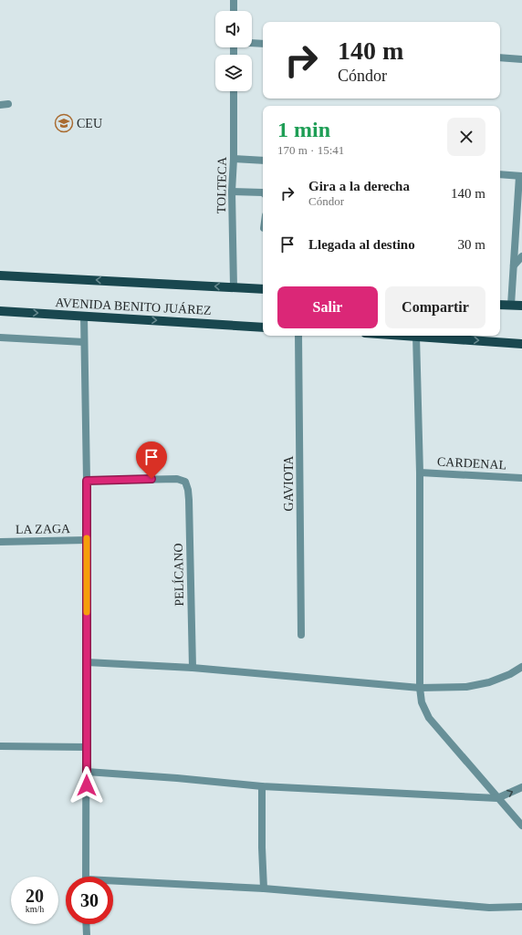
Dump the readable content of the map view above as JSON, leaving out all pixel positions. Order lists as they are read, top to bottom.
{
  "streets": {
    "main road": ["AVENIDA BENITO JUÁREZ"],
    "street": [
      "TOLTECA",
      "CARDENAL",
      "GAVIOTA",
      "LA ZAGA",
      "PELÍCANO"
    ]
  },
  "crossings": [
    ["TOLTECA", "AVENIDA BENITO JUÁREZ"]
  ],
  "places": {
    "school or university": ["CEU"]
  },
  "page": {
    "turn": ["140 m", "Cóndor"],
    "heading": ["1 min", "170 m · 15:41"],
    "list": [
      {
        "name": "Gira a la derecha",
        "note": "Cóndor",
        "value": "140 m"
      },
      {
        "name": "Llegada al destino",
        "value": "30 m"
      }
    ],
    "buttons": ["Salir", "Compartir"],
    "speed": "20 km/h",
    "limit": "30"
  }
}
